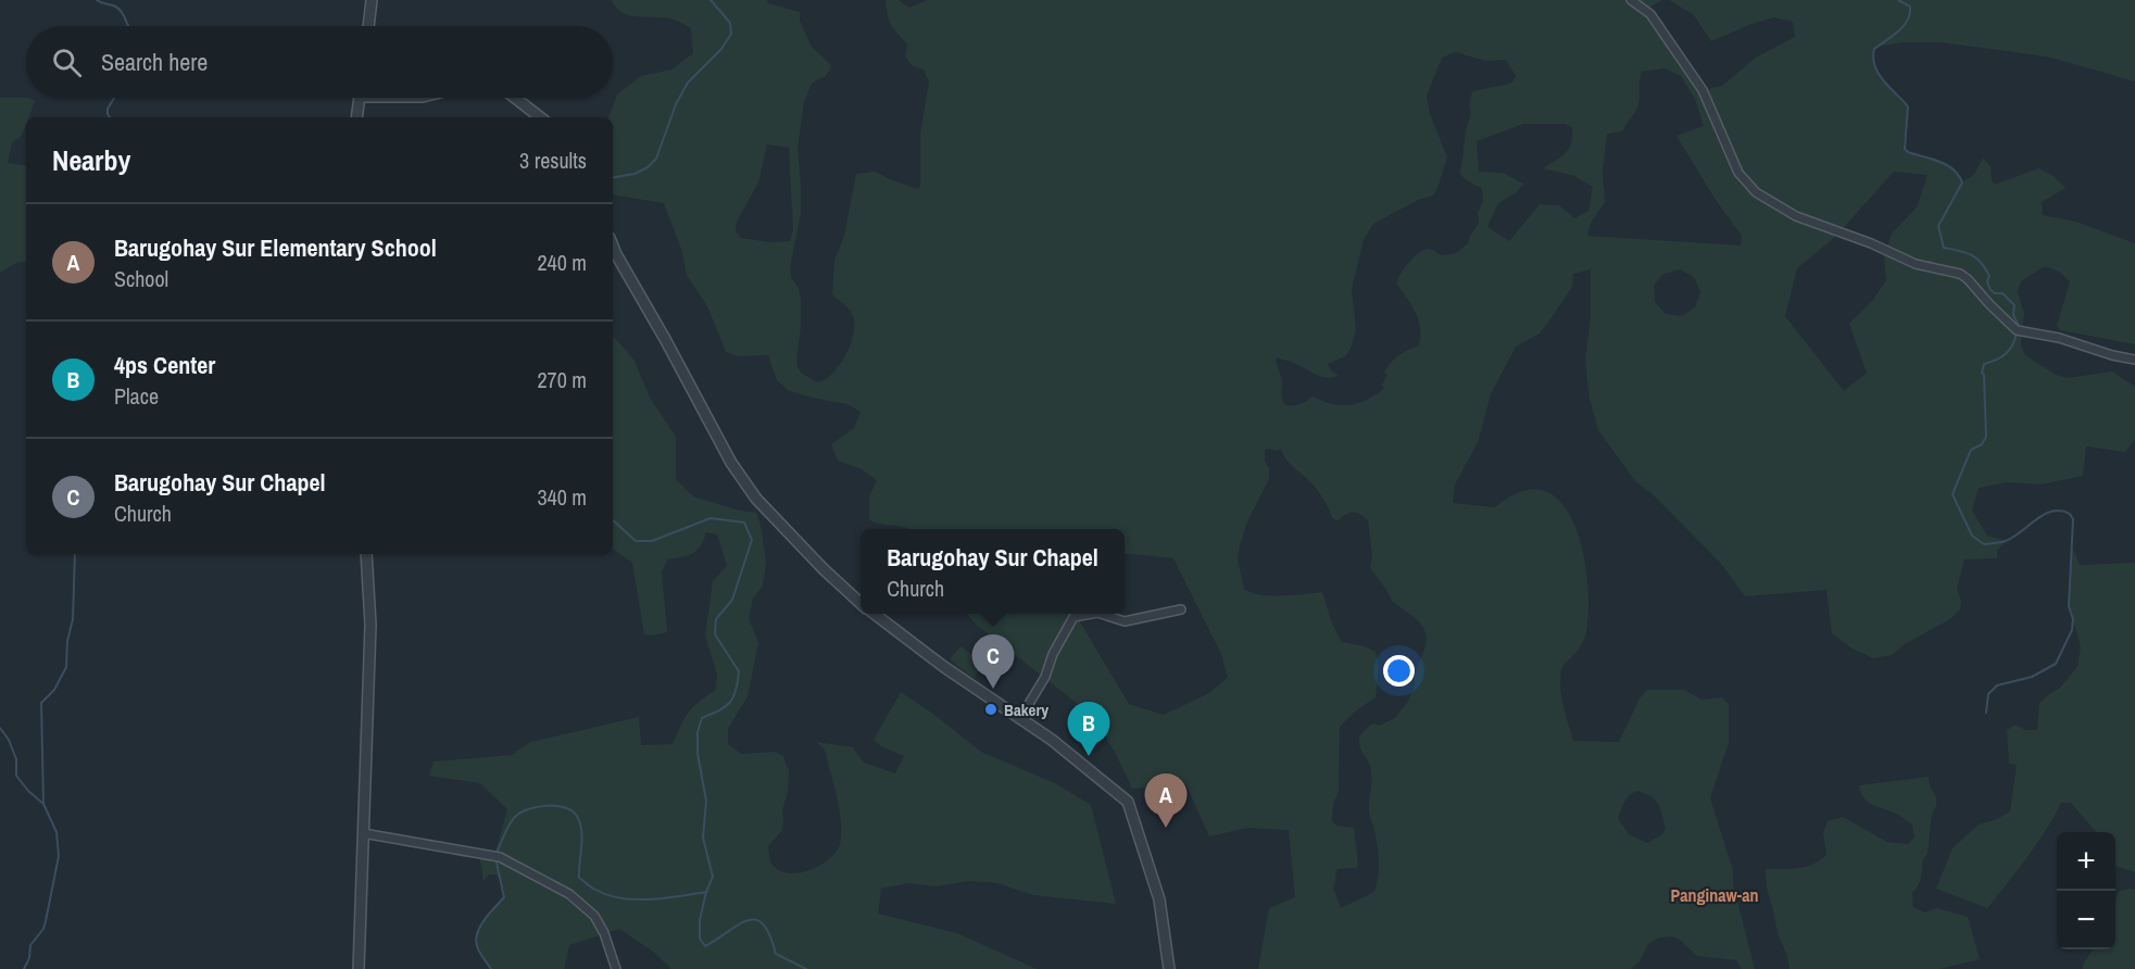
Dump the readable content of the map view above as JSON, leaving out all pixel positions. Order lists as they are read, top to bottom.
{
  "districts": ["Panginaw-an"],
  "places": ["Bakery"],
  "page": {
    "search": "Search here",
    "heading": ["Nearby", "3 results"],
    "list": [
      {
        "mark": "A",
        "name": "Barugohay Sur Elementary School",
        "note": "School",
        "value": "240 m"
      },
      {
        "mark": "B",
        "name": "4ps Center",
        "note": "Place",
        "value": "270 m"
      },
      {
        "mark": "C",
        "name": "Barugohay Sur Chapel",
        "note": "Church",
        "value": "340 m"
      }
    ],
    "popup": ["Barugohay Sur Chapel", "Church"],
    "pins": ["C", "B", "A"],
    "map_buttons": ["+", "−"]
  }
}
